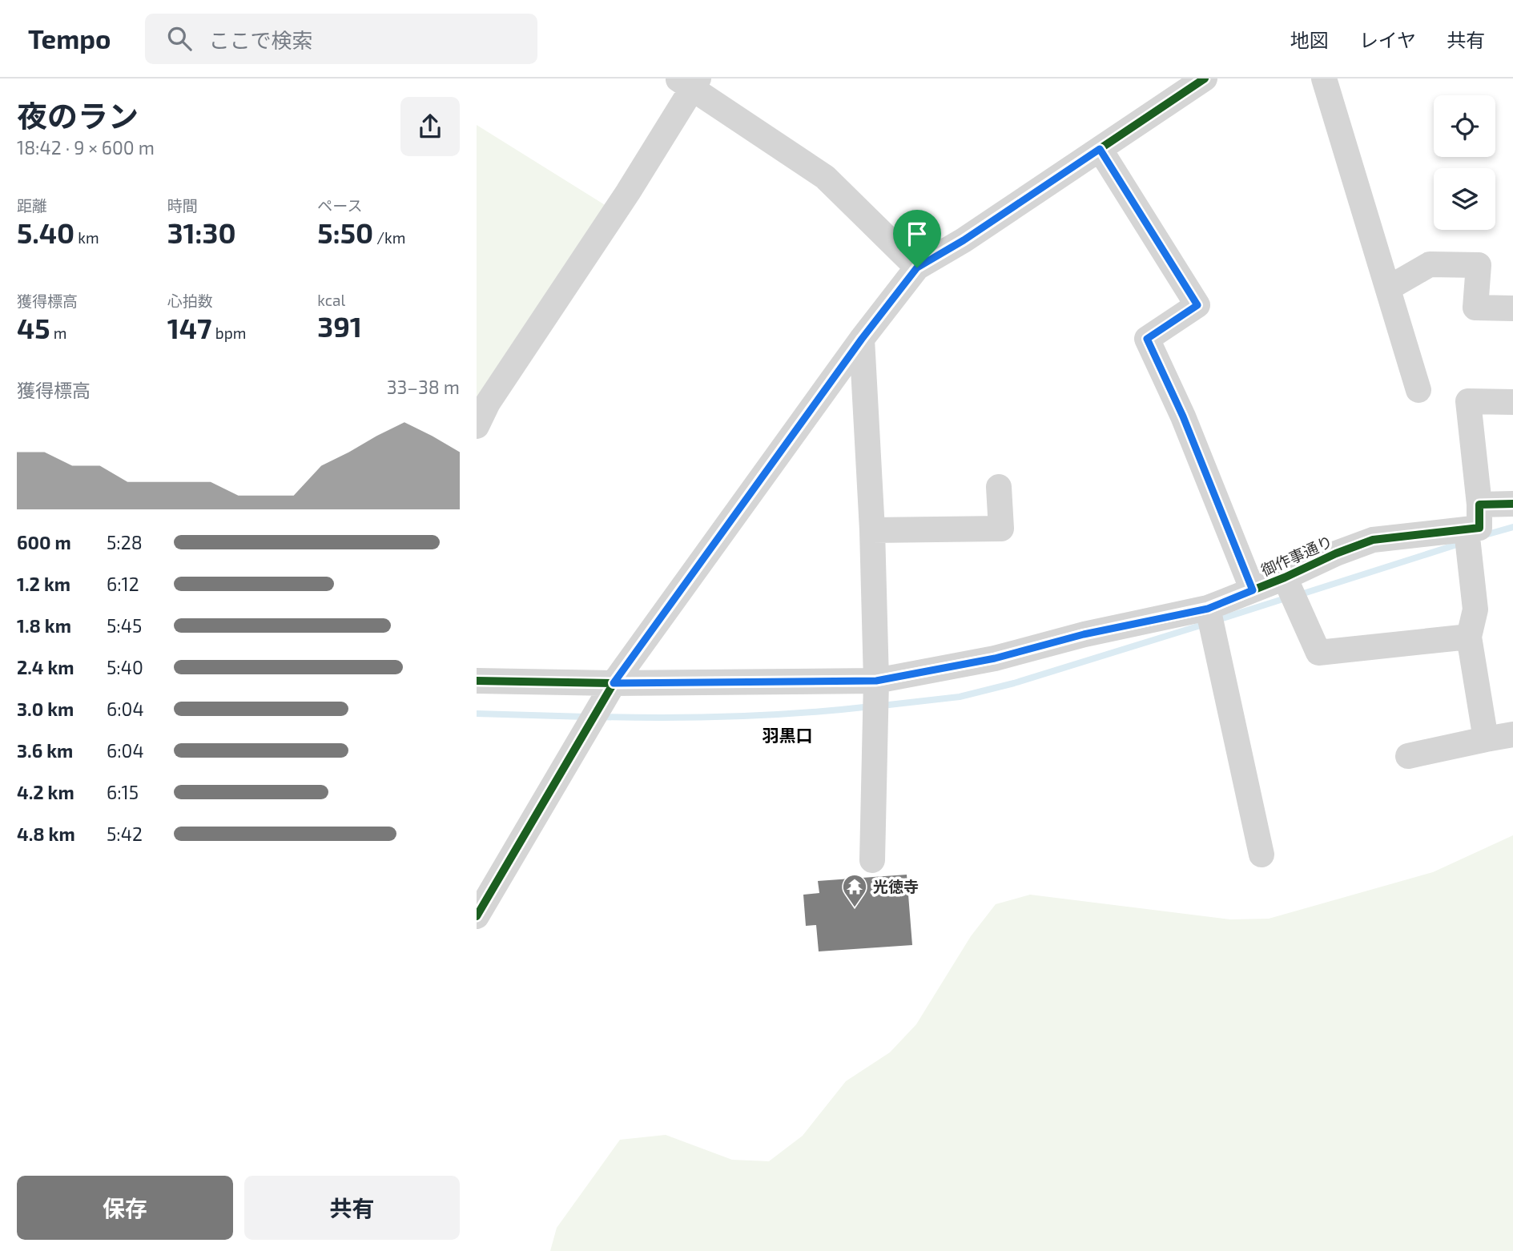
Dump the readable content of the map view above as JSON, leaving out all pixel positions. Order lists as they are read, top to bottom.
{
  "streets": {
    "street": ["御作事通り"]
  },
  "districts": ["羽黒口"],
  "places": {
    "temple": ["光徳寺"]
  },
  "page": {
    "header": "Tempo",
    "search": "ここで検索",
    "nav": ["地図", "レイヤ", "共有"],
    "heading": ["夜のラン", "18:42 · 9 × 600 m"],
    "stats": [
      ["距離", "5.40 km"],
      ["時間", "31:30"],
      ["ペース", "5:50 /km"],
      ["獲得標高", "45 m"],
      ["心拍数", "147 bpm"],
      ["kcal", "391"]
    ],
    "chart": ["獲得標高", "33–38 m"],
    "list": [
      {
        "name": "600 m",
        "note": "5:28"
      },
      {
        "name": "1.2 km",
        "note": "6:12"
      },
      {
        "name": "1.8 km",
        "note": "5:45"
      },
      {
        "name": "2.4 km",
        "note": "5:40"
      },
      {
        "name": "3.0 km",
        "note": "6:04"
      },
      {
        "name": "3.6 km",
        "note": "6:04"
      },
      {
        "name": "4.2 km",
        "note": "6:15"
      },
      {
        "name": "4.8 km",
        "note": "5:42"
      }
    ],
    "buttons": ["保存", "共有"]
  }
}
